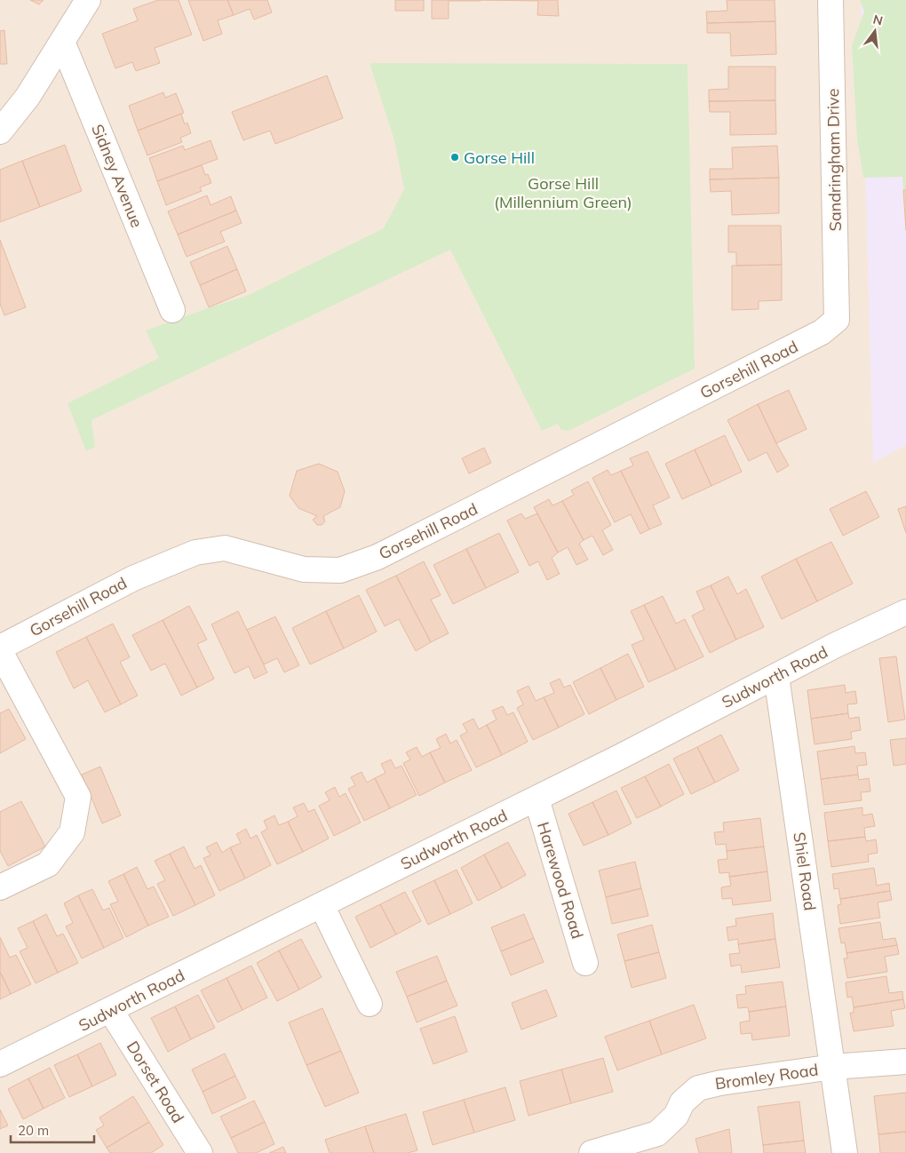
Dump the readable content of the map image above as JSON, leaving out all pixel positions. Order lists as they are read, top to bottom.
{
  "streets": {
    "street": [
      "Sandringham Drive",
      "Sidney Avenue",
      "Gorsehill Road",
      "Sudworth Road",
      "Shiel Road",
      "Harewood Road",
      "Bromley Road",
      "Dorset Road"
    ]
  },
  "crossings": [
    ["Sandringham Drive", "Gorsehill Road"],
    ["Sudworth Road", "Shiel Road"],
    ["Sudworth Road", "Harewood Road"],
    ["Sudworth Road", "Dorset Road"],
    ["Shiel Road", "Bromley Road"]
  ],
  "parks": ["Gorse Hill (Millennium Green)"],
  "places": ["Gorse Hill"],
  "scale_bar": "20 m",
  "north": "top"
}
